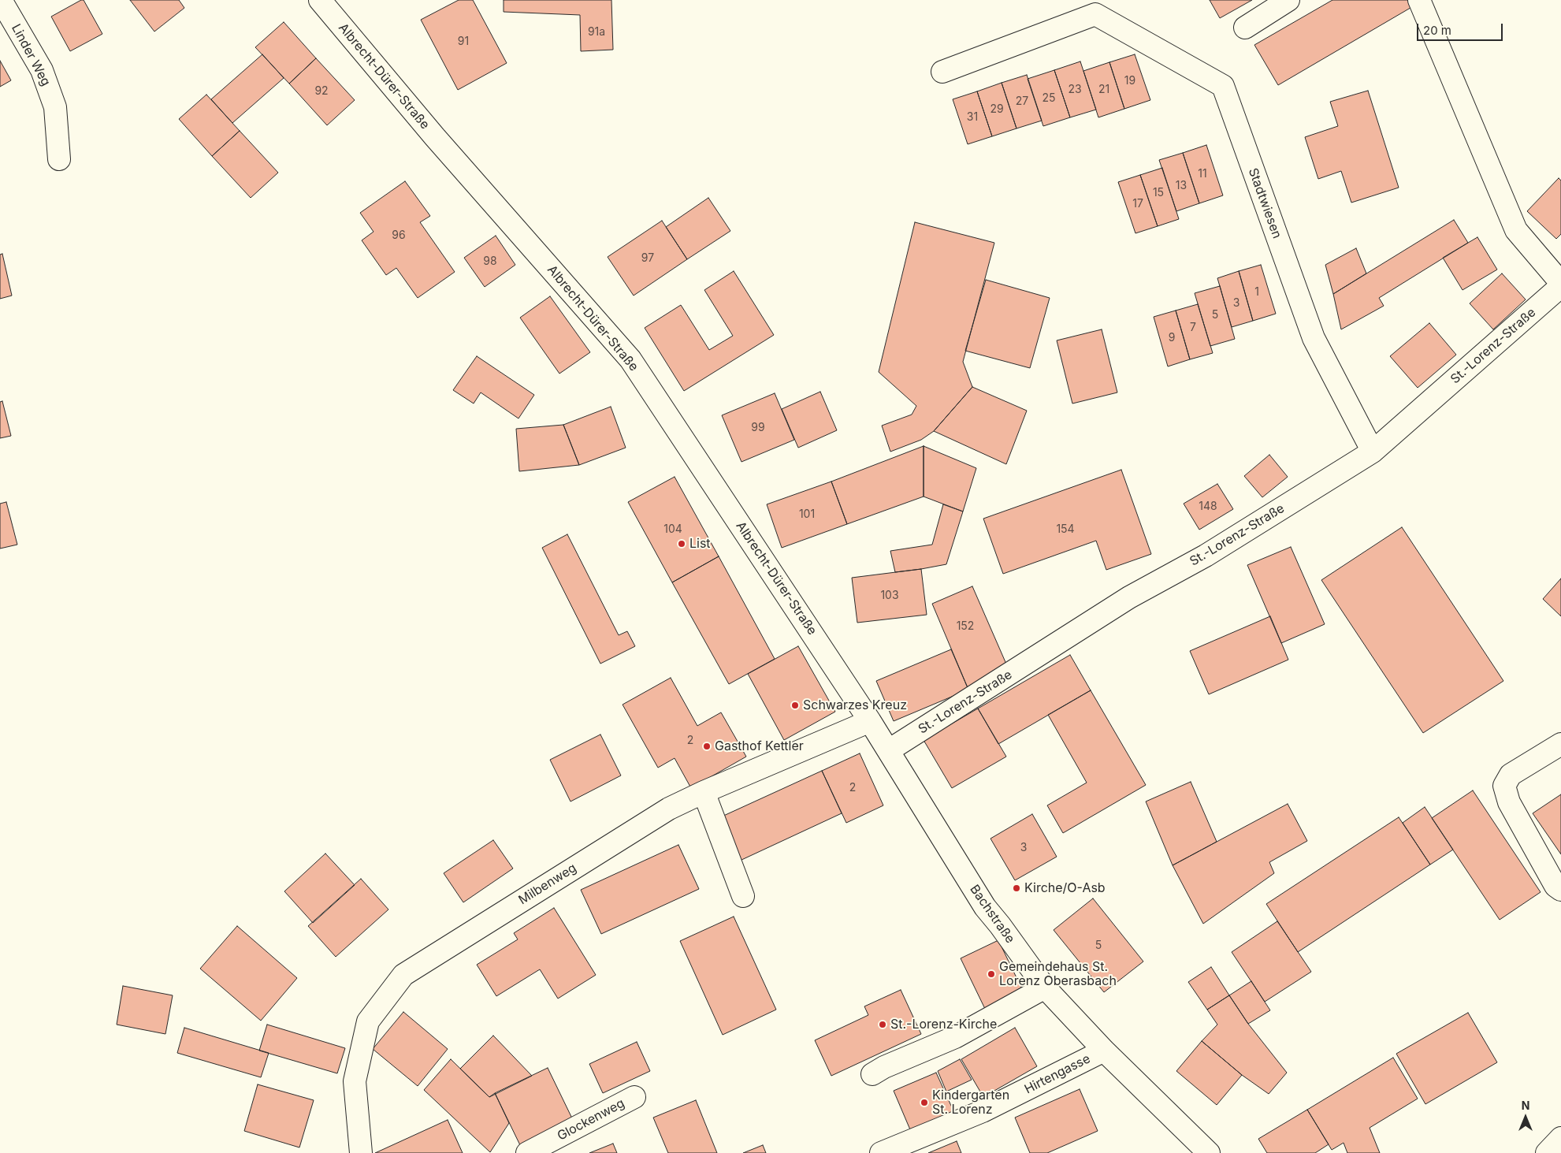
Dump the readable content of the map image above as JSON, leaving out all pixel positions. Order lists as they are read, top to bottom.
{
  "streets": {
    "street": [
      "Linder Weg",
      "Albrecht-Dürer-Straße",
      "Stadtwiesen",
      "St.-Lorenz-Straße",
      "Milbenweg",
      "Bachstraße",
      "Hirtengasse",
      "Glockenweg"
    ]
  },
  "crossings": [
    ["Albrecht-Dürer-Straße", "Milbenweg"],
    ["Albrecht-Dürer-Straße", "Bachstraße"],
    ["Stadtwiesen", "St.-Lorenz-Straße"],
    ["St.-Lorenz-Straße", "Bachstraße"],
    ["Milbenweg", "Bachstraße"],
    ["Bachstraße", "Hirtengasse"]
  ],
  "places": [
    "List",
    "Schwarzes Kreuz",
    "Gasthof Kettler",
    "Kirche/O-Asb",
    "Gemeindehaus St. Lorenz Oberasbach",
    "St.-Lorenz-Kirche",
    "Kindergarten St. Lorenz"
  ],
  "house_numbers": [
    "91a",
    "91",
    "19",
    "23",
    "21",
    "92",
    "25",
    "27",
    "29",
    "31",
    "11",
    "13",
    "15",
    "17",
    "96",
    "97",
    "98",
    "1",
    "3",
    "5",
    "7",
    "9",
    "99",
    "148",
    "101",
    "104",
    "154",
    "103",
    "152",
    "2",
    "2",
    "3",
    "5"
  ],
  "scale_bar": "20 m",
  "north": "top"
}
